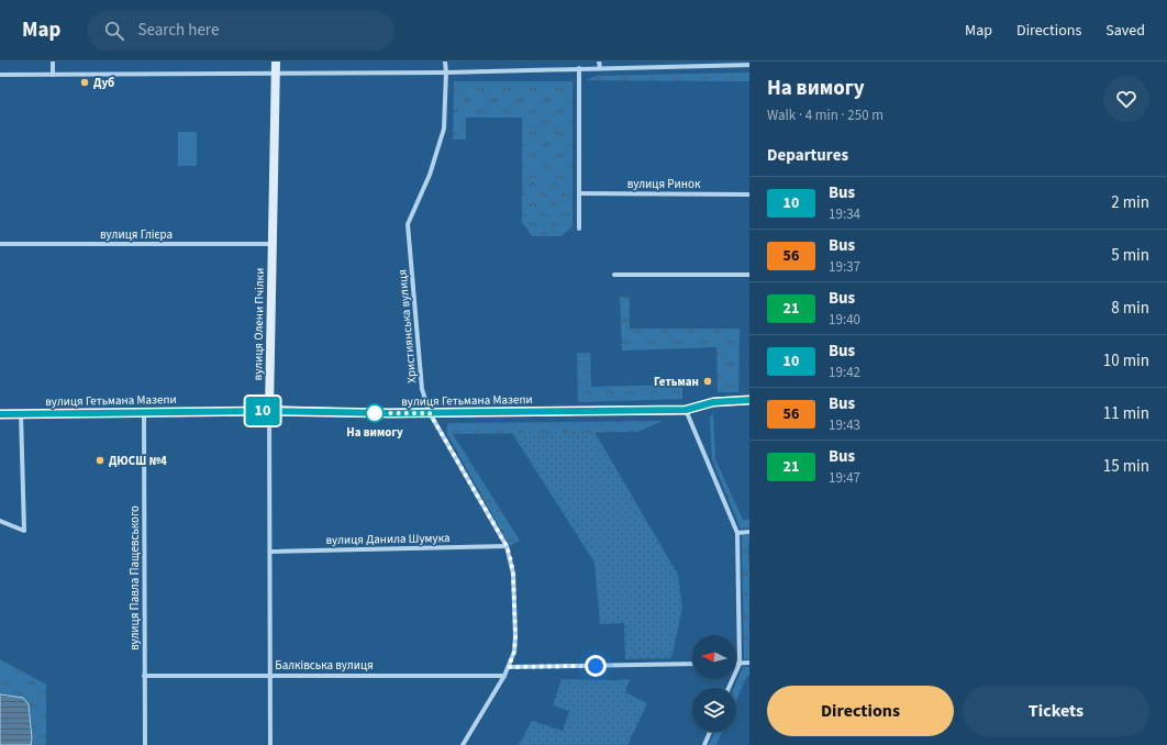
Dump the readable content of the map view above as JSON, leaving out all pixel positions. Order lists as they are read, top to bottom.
{
  "streets": {
    "street": [
      "вулиця Ринок",
      "вулиця Глієра",
      "вулиця Олени Пчілки",
      "Християнська вулиця",
      "вулиця Гетьмана Мазепи",
      "вулиця Данила Шумука",
      "вулиця Павла Пащевського",
      "Балківська вулиця"
    ]
  },
  "crossings": [
    ["вулиця Глієра", "вулиця Олени Пчілки"],
    ["вулиця Олени Пчілки", "вулиця Гетьмана Мазепи"],
    ["вулиця Олени Пчілки", "вулиця Данила Шумука"],
    ["вулиця Олени Пчілки", "Балківська вулиця"],
    ["Християнська вулиця", "вулиця Гетьмана Мазепи"],
    ["Християнська вулиця", "вулиця Данила Шумука"],
    ["Християнська вулиця", "Балківська вулиця"],
    ["вулиця Гетьмана Мазепи", "вулиця Павла Пащевського"],
    ["вулиця Павла Пащевського", "Балківська вулиця"]
  ],
  "places": [
    "Дуб",
    "Гетьман",
    "На вимогу",
    "ДЮСШ №4"
  ],
  "lines": ["bus line 10"],
  "north": "left",
  "page": {
    "header": "Map",
    "search": "Search here",
    "nav": ["Map", "Directions", "Saved"],
    "on_map": "10",
    "heading": [
      ["На вимогу", "Walk · 4 min · 250 m"],
      "Departures"
    ],
    "list": [
      {
        "mark": "10",
        "name": "Bus",
        "note": "19:34",
        "value": "2 min"
      },
      {
        "mark": "56",
        "name": "Bus",
        "note": "19:37",
        "value": "5 min"
      },
      {
        "mark": "21",
        "name": "Bus",
        "note": "19:40",
        "value": "8 min"
      },
      {
        "mark": "10",
        "name": "Bus",
        "note": "19:42",
        "value": "10 min"
      },
      {
        "mark": "56",
        "name": "Bus",
        "note": "19:43",
        "value": "11 min"
      },
      {
        "mark": "21",
        "name": "Bus",
        "note": "19:47",
        "value": "15 min"
      }
    ],
    "buttons": ["Directions", "Tickets"]
  }
}
